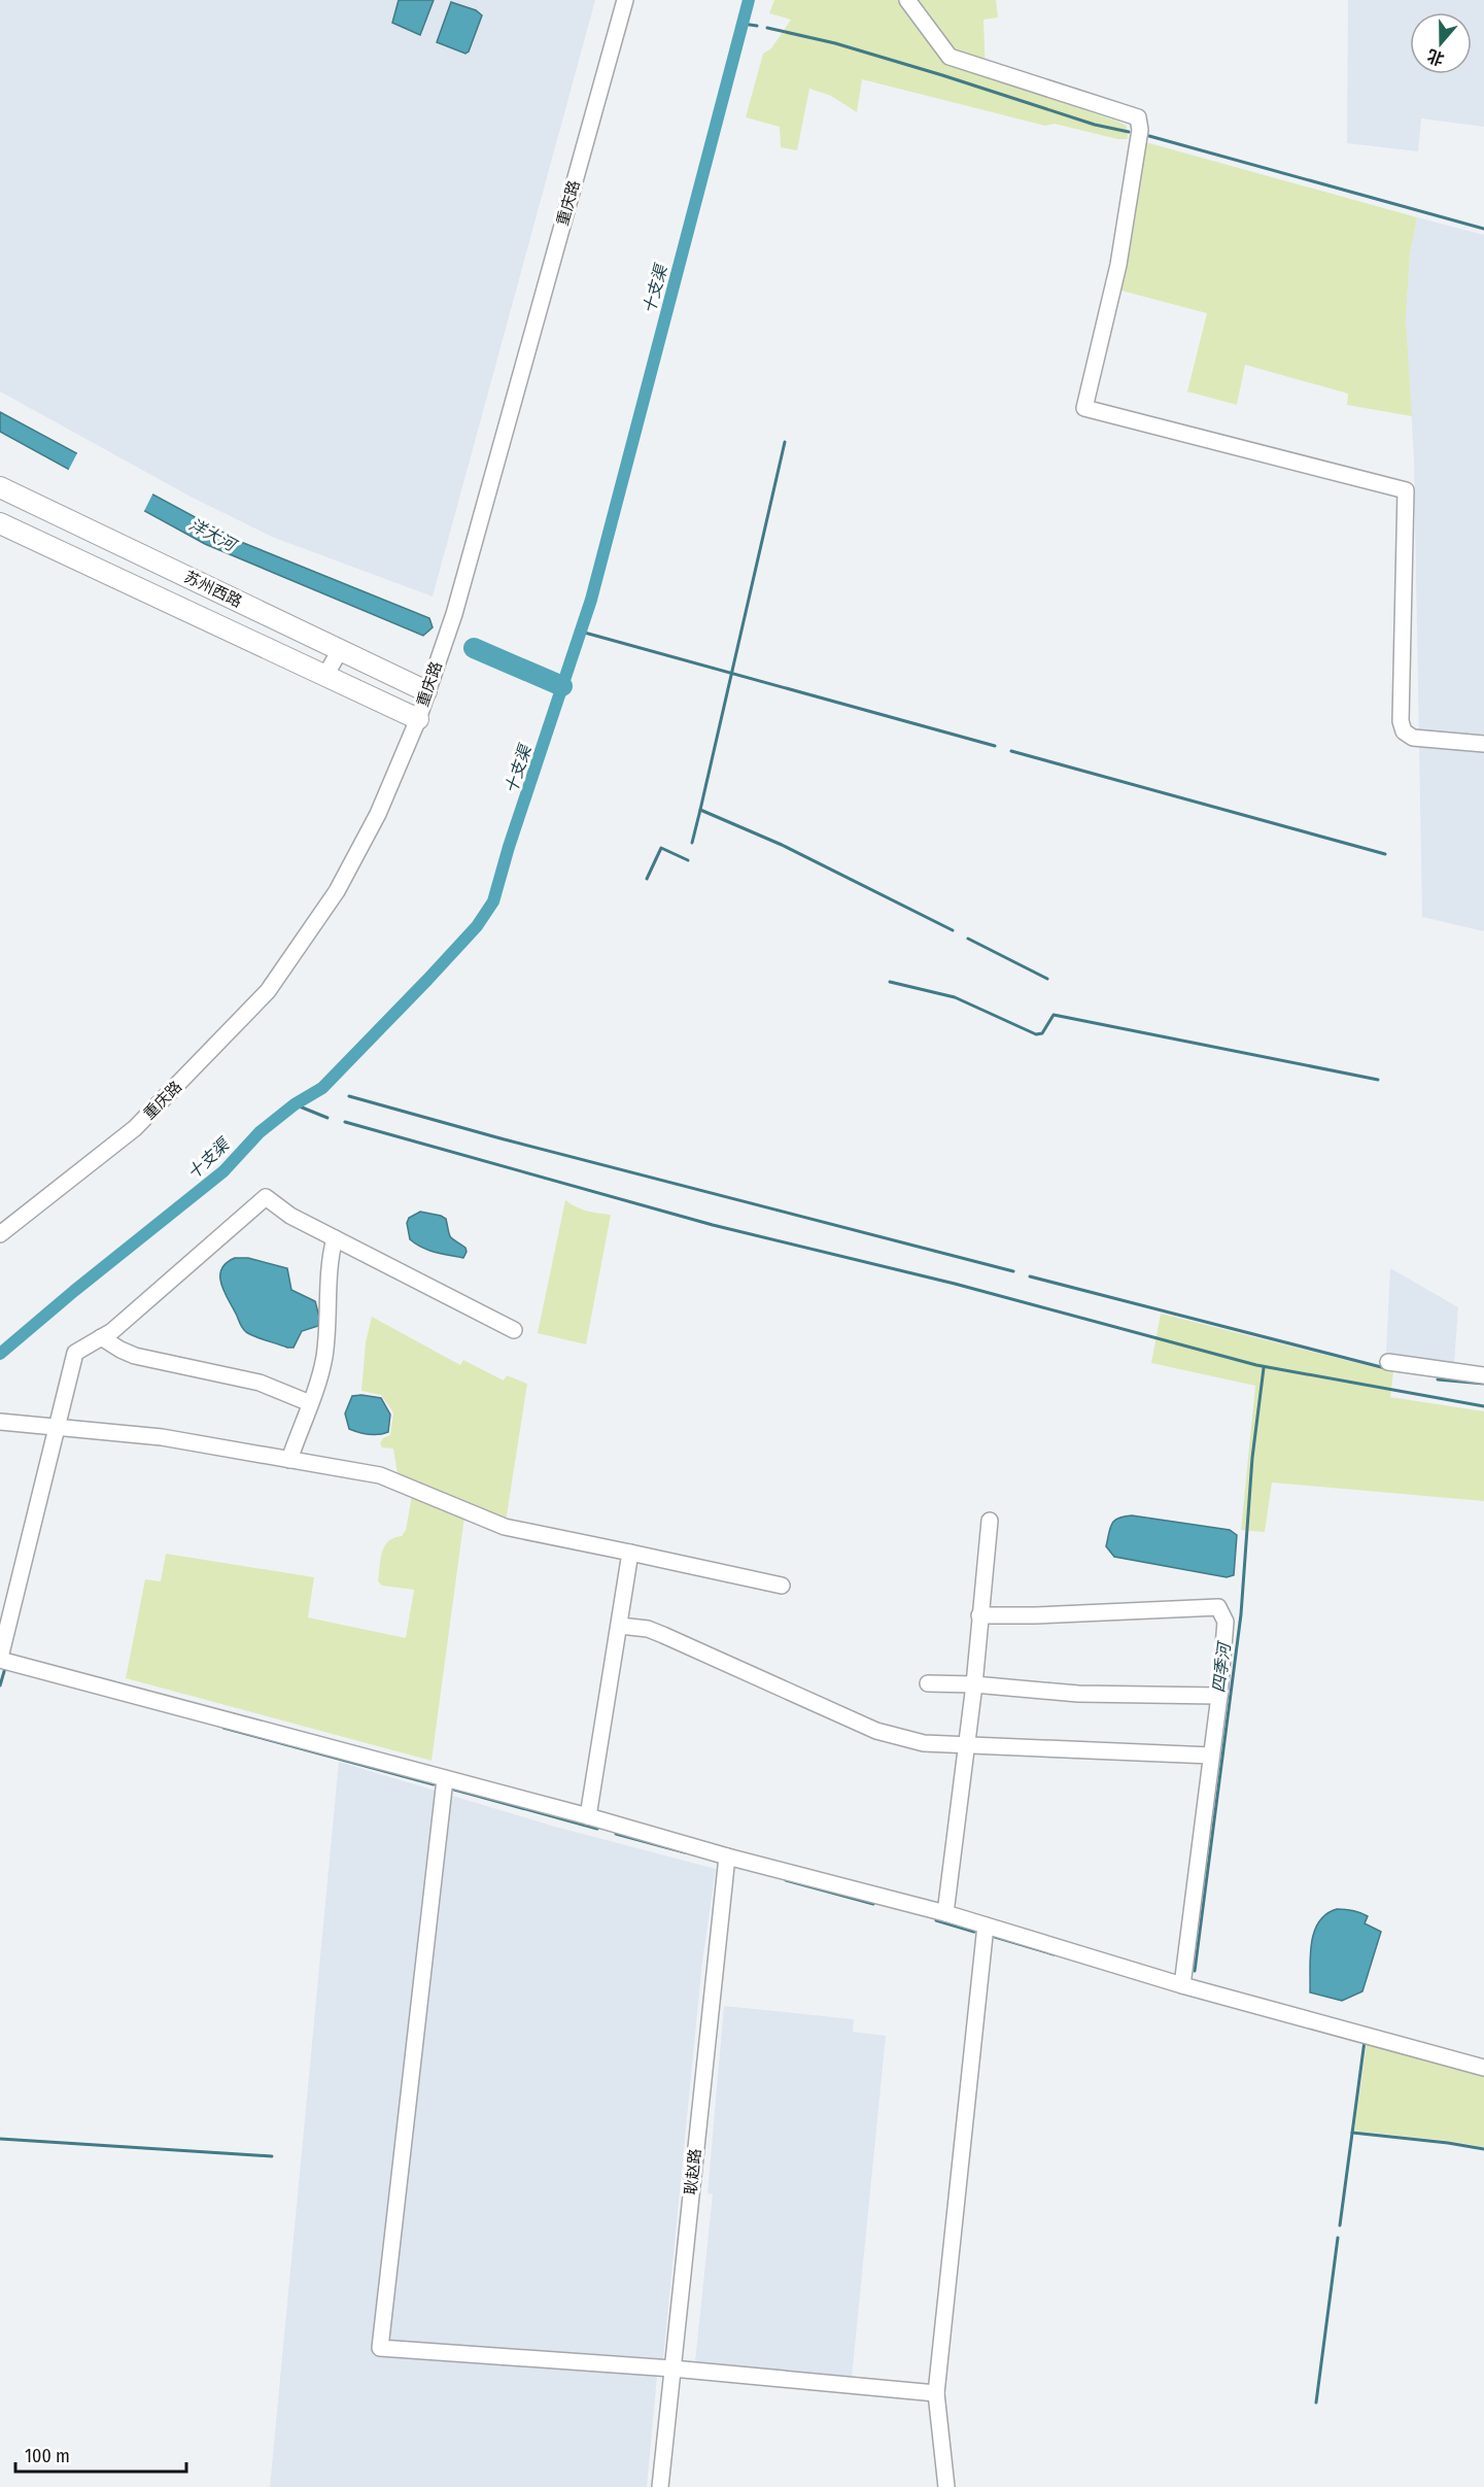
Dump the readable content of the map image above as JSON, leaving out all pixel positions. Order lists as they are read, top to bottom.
{
  "streets": {
    "main road": ["苏州西路"],
    "street": ["重庆路", "耿赵路"]
  },
  "crossings": [
    ["重庆路", "苏州西路"]
  ],
  "water": ["十支渠", "洋大河", "四季河"],
  "scale_bar": "100 m",
  "north": "bottom"
}
